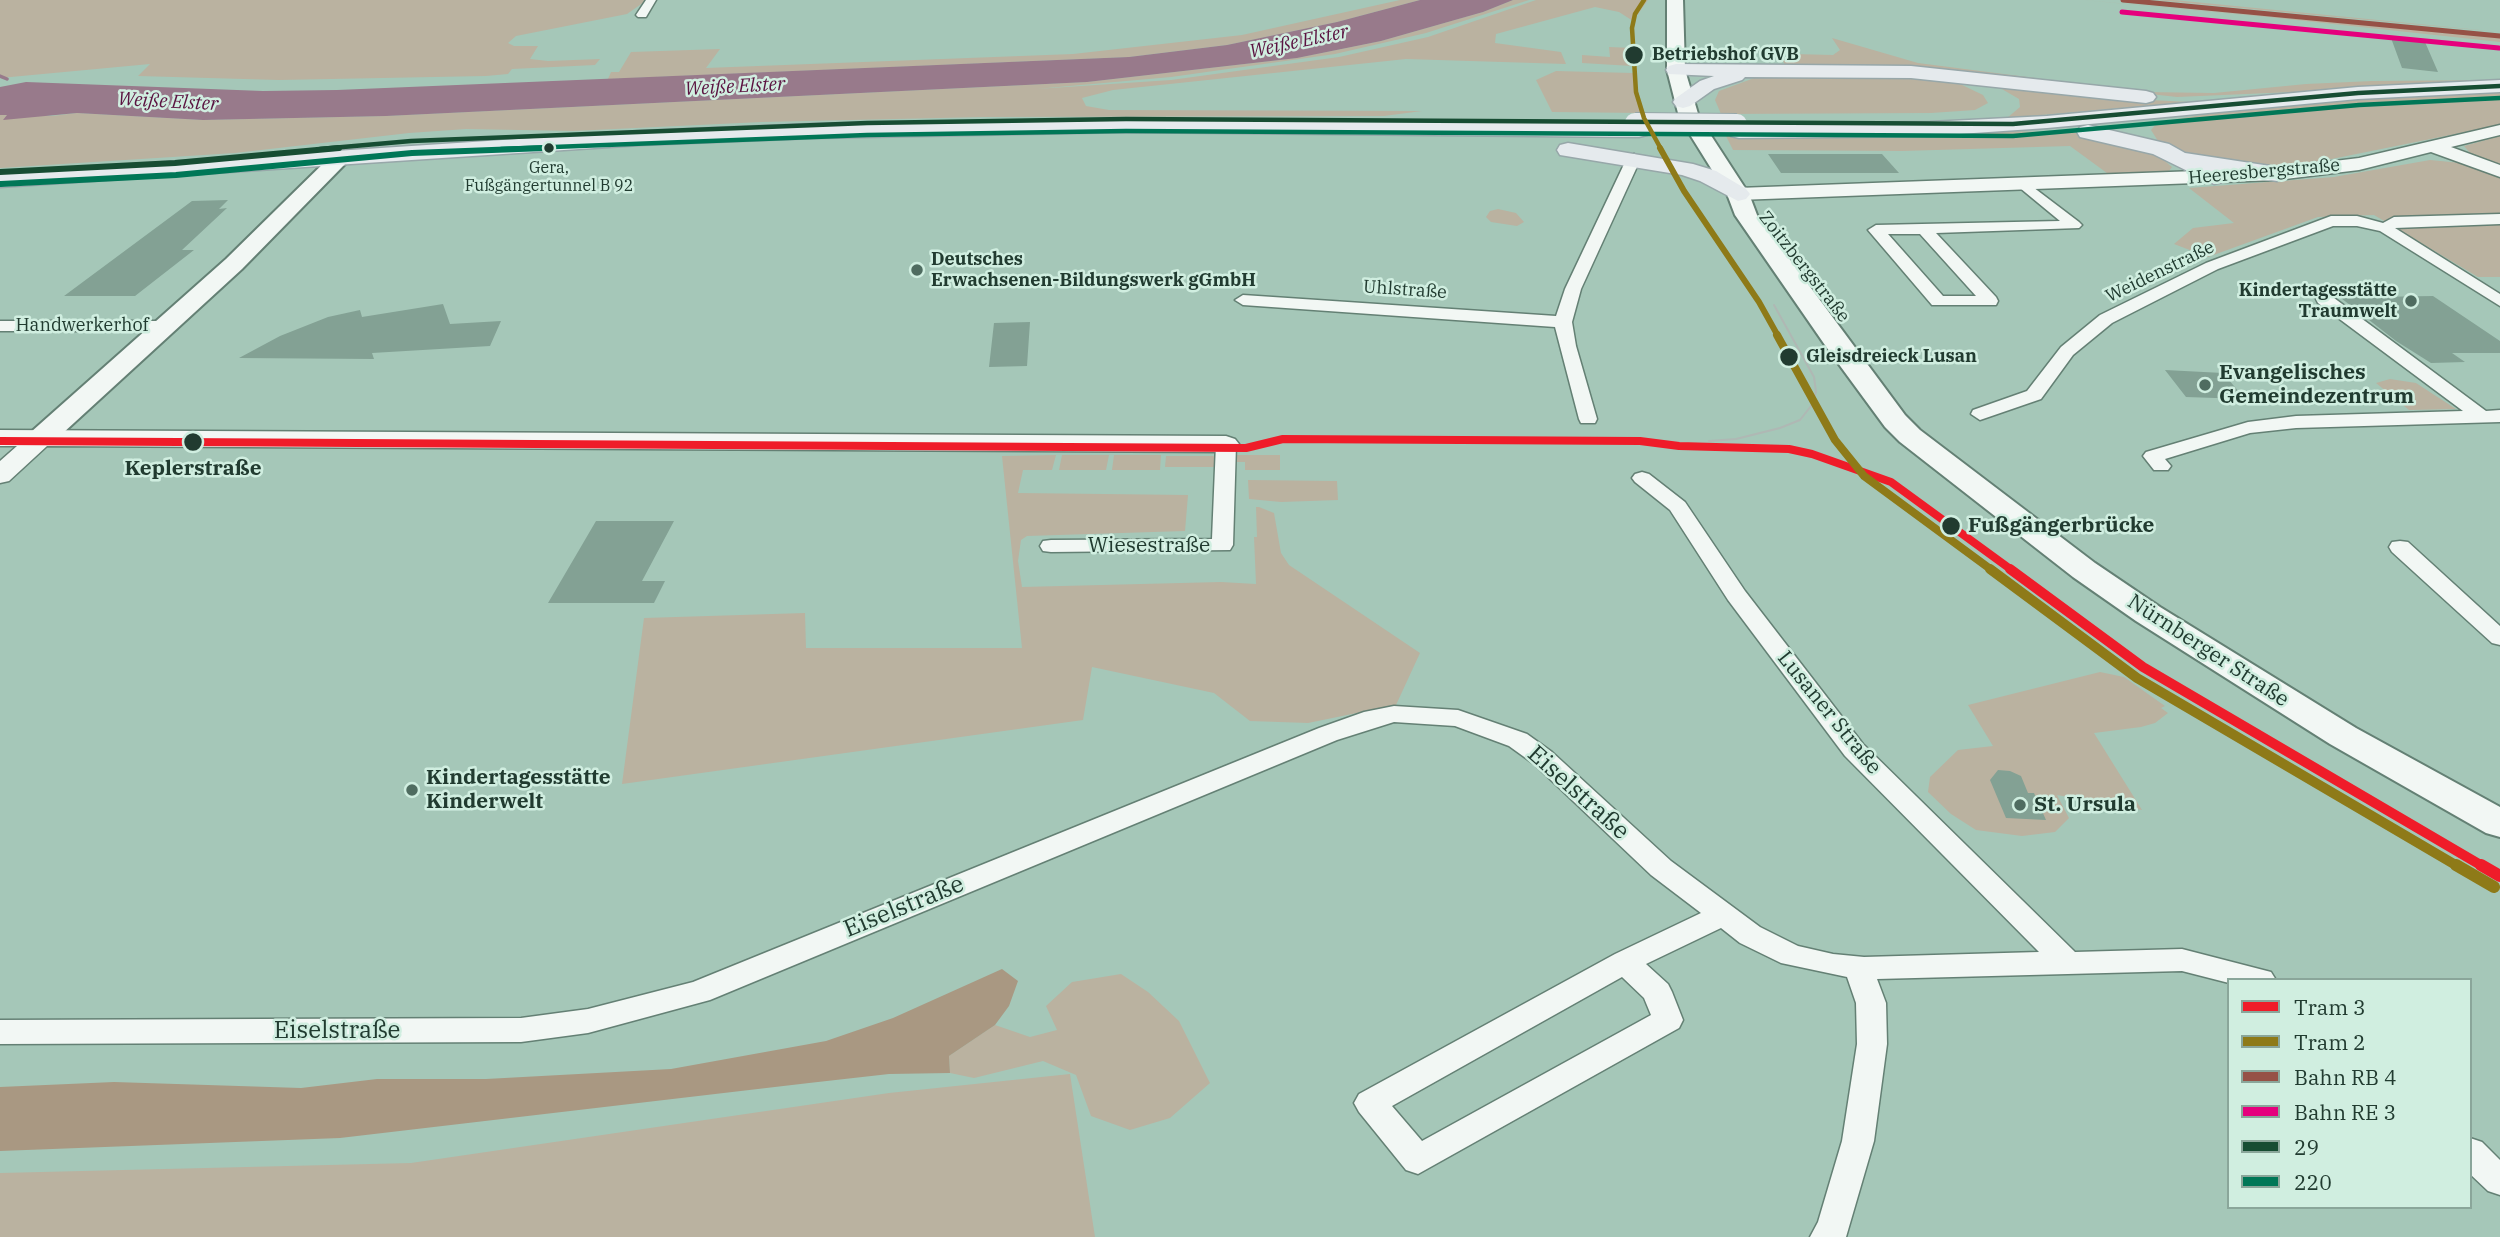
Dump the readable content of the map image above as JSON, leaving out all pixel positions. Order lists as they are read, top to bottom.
{
  "streets": {
    "main road": ["Zoitzbergstraße", "Nürnberger Straße"],
    "street": [
      "Heeresbergstraße",
      "Weidenstraße",
      "Uhlstraße",
      "Handwerkerhof",
      "Wiesestraße",
      "Lusaner Straße",
      "Eiselstraße"
    ]
  },
  "crossings": [
    ["Heeresbergstraße", "Zoitzbergstraße"],
    ["Zoitzbergstraße", "Nürnberger Straße"]
  ],
  "water": ["Weiße Elster"],
  "places": [
    "Betriebshof GVB",
    "Gera, Fußgängertunnel B 92",
    "Deutsches Erwachsenen-Bildungswerk gGmbH",
    "Kindertagesstätte Traumwelt",
    "Gleisdreieck Lusan",
    "Evangelisches Gemeindezentrum",
    "Keplerstraße",
    "Fußgängerbrücke",
    "Kindertagesstätte Kinderwelt",
    "St. Ursula"
  ],
  "lines": [
    "tram line 2",
    "transit line 29",
    "transit line 220",
    "tram line 3"
  ],
  "legend": [
    "Tram 3",
    "Tram 2",
    "Bahn RB 4",
    "Bahn RE 3",
    "29",
    "220"
  ]
}
